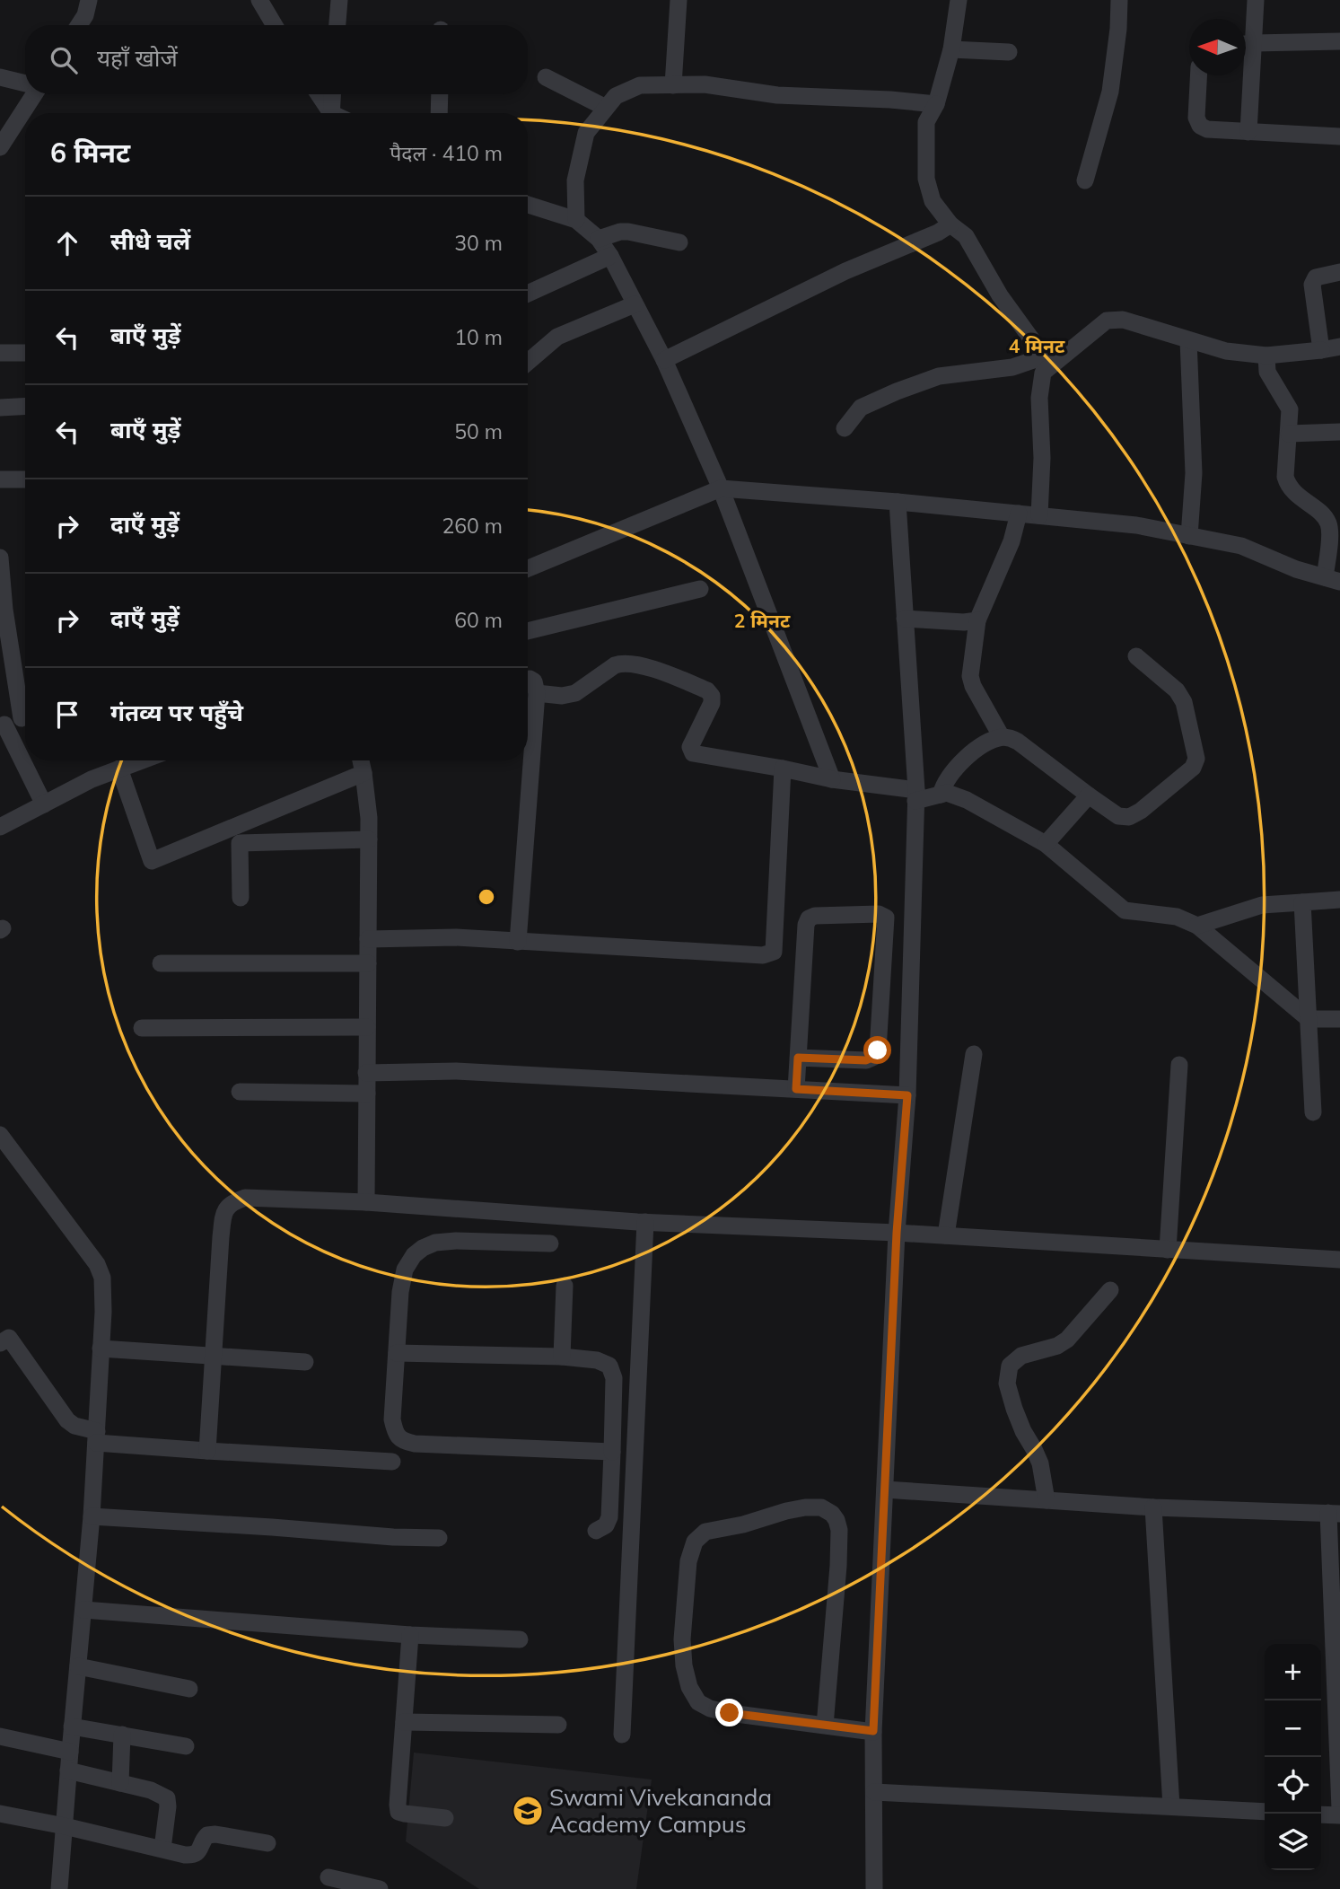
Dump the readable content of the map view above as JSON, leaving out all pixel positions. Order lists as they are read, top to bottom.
{
  "places": {
    "school or university": ["Swami Vivekananda Academy Campus"]
  },
  "north": "left",
  "page": {
    "search": "यहाँ खोजें",
    "heading": ["6 मिनट", "पैदल · 410 m"],
    "list": [
      ["सीधे चलें", "30 m"],
      ["बाएँ मुड़ें", "10 m"],
      ["बाएँ मुड़ें", "50 m"],
      ["दाएँ मुड़ें", "260 m"],
      ["दाएँ मुड़ें", "60 m"],
      "गंतव्य पर पहुँचे"
    ],
    "map_buttons": ["+", "−"]
  },
  "rings": ["4 मिनट", "2 मिनट"]
}
